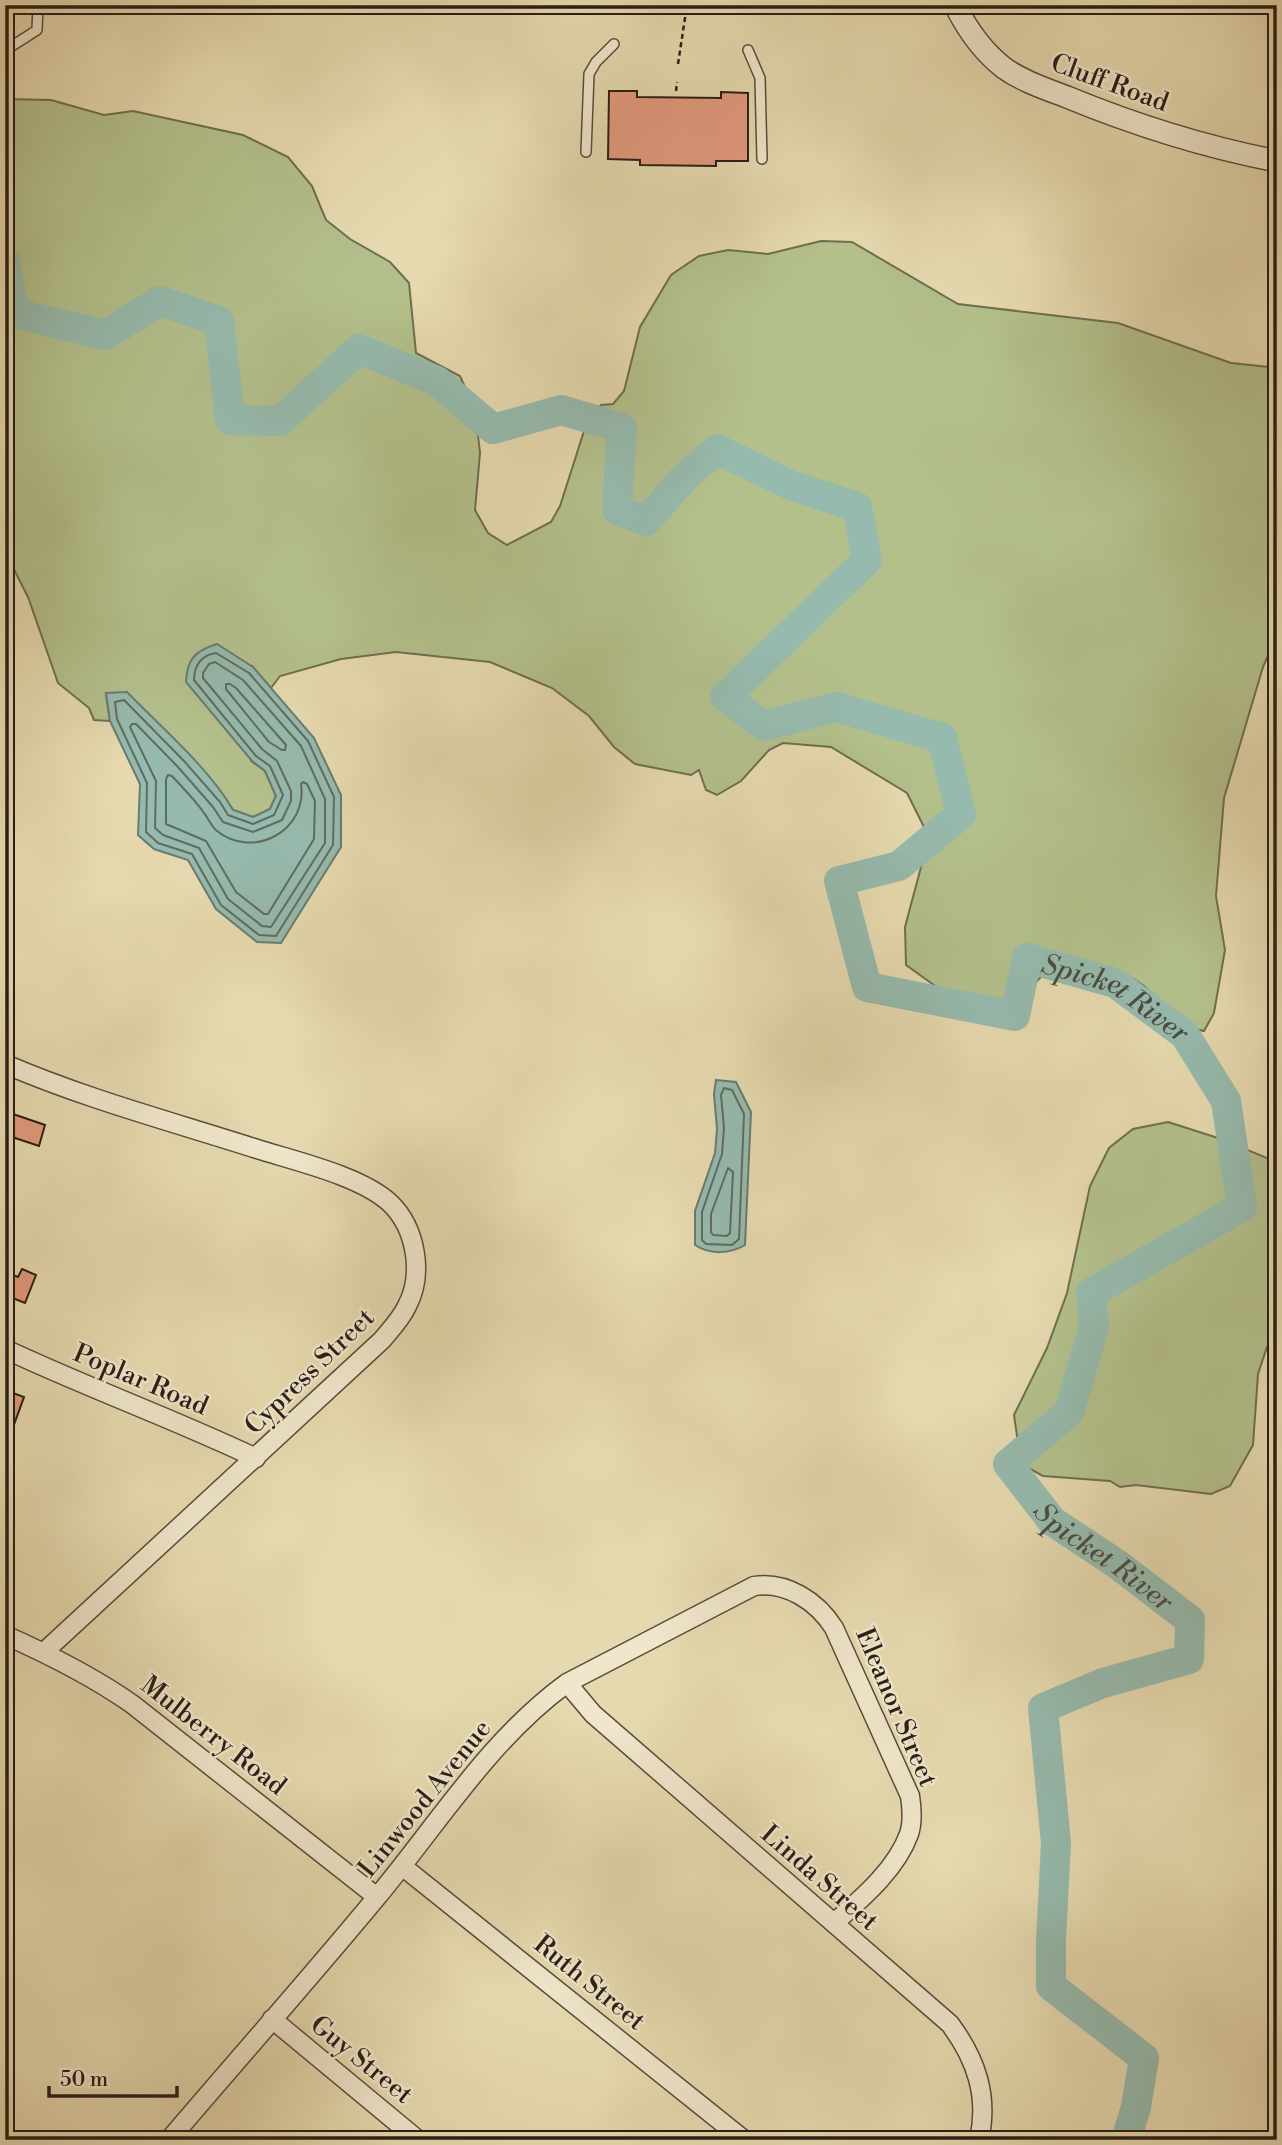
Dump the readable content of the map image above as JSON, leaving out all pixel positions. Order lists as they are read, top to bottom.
{
  "streets": {
    "street": [
      "Cluff Road",
      "Cypress Street",
      "Poplar Road",
      "Eleanor Street",
      "Mulberry Road",
      "Linwood Avenue",
      "Linda Street",
      "Ruth Street",
      "Guy Street"
    ]
  },
  "crossings": [
    ["Cypress Street", "Poplar Road"],
    ["Cypress Street", "Mulberry Road"],
    ["Eleanor Street", "Linwood Avenue"],
    ["Eleanor Street", "Linda Street"],
    ["Mulberry Road", "Linwood Avenue"],
    ["Linwood Avenue", "Linda Street"],
    ["Linwood Avenue", "Ruth Street"],
    ["Linwood Avenue", "Guy Street"]
  ],
  "water": ["Spicket River"],
  "scale_bar": "50 m"
}
